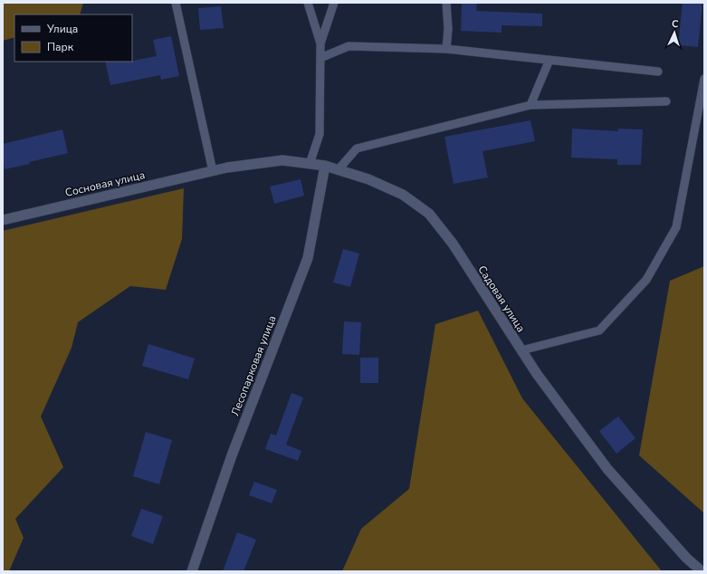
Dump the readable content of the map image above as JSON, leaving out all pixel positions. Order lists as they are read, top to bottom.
{
  "streets": {
    "street": ["Сосновая улица", "Садовая улица", "Лесопарковая улица"]
  },
  "crossings": [
    ["Сосновая улица", "Садовая улица"],
    ["Садовая улица", "Лесопарковая улица"]
  ],
  "legend": ["Улица", "Парк"],
  "north": "top"
}
